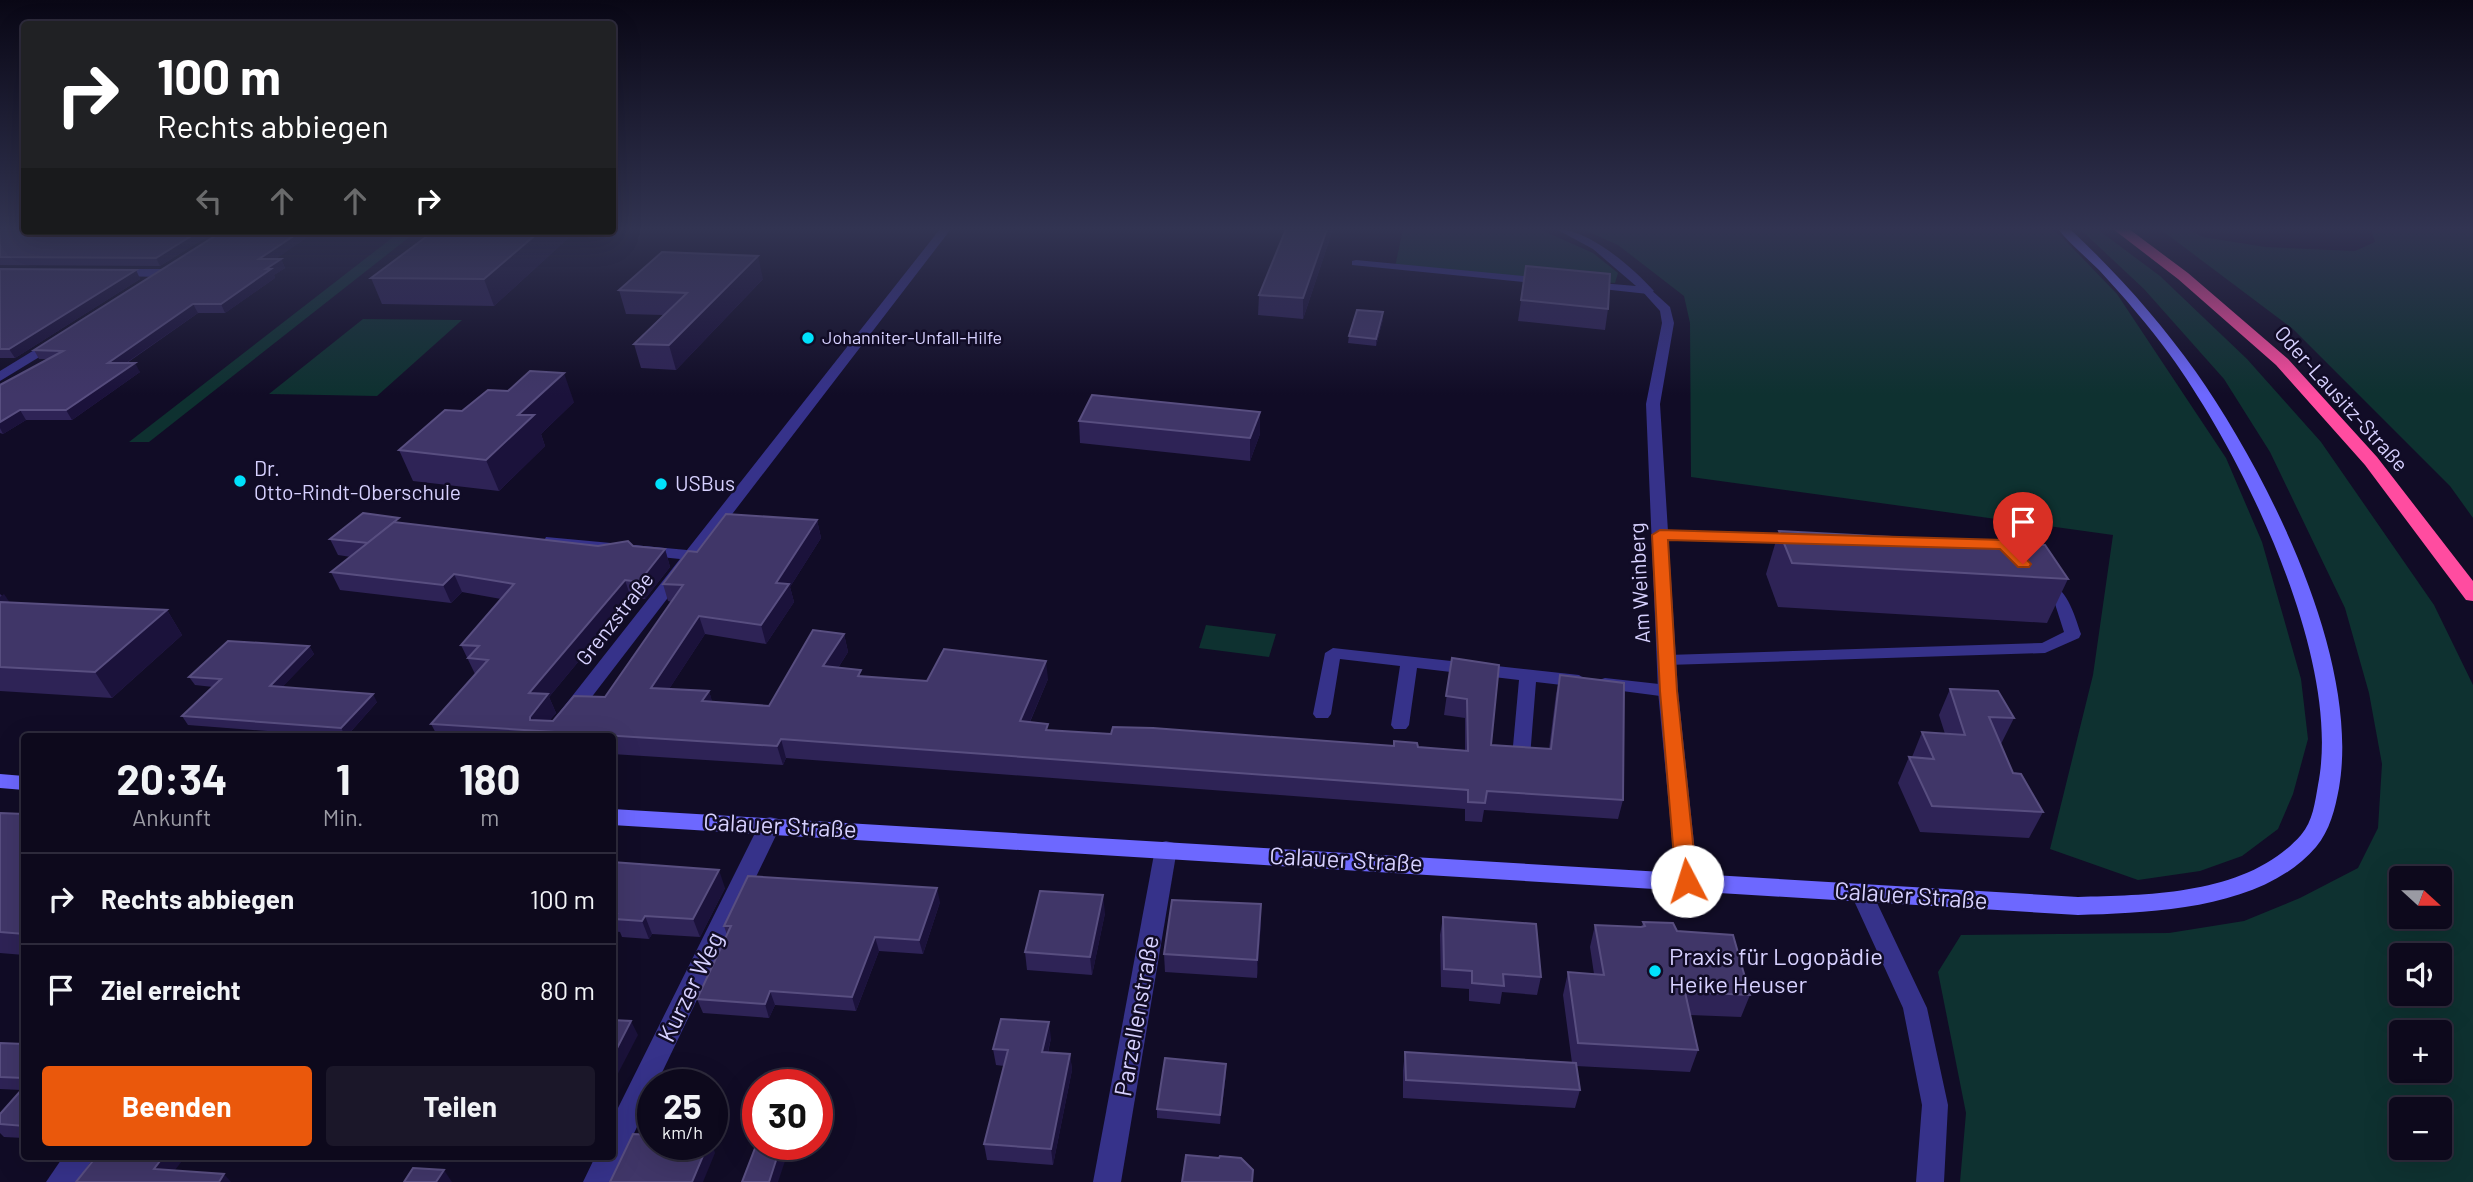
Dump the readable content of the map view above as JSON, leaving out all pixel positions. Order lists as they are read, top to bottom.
{
  "streets": {
    "highway": ["Oder-Lausitz-Straße"],
    "street": [
      "Am Weinberg",
      "Grenzstraße",
      "Calauer Straße",
      "Kurzer Weg",
      "Parzellenstraße"
    ]
  },
  "crossings": [
    ["Am Weinberg", "Calauer Straße"],
    ["Calauer Straße", "Kurzer Weg"],
    ["Calauer Straße", "Parzellenstraße"]
  ],
  "places": [
    "Johanniter-Unfall-Hilfe",
    "Dr. Otto-Rindt-Oberschule",
    "USBus",
    "Praxis für Logopädie Heike Heuser"
  ],
  "north": "right",
  "page": {
    "turn": ["100 m", "Rechts abbiegen"],
    "eta": [
      "20:34",
      "Ankunft",
      "1",
      "Min.",
      "180",
      "m"
    ],
    "list": [
      {
        "name": "Rechts abbiegen",
        "value": "100 m"
      },
      {
        "name": "Ziel erreicht",
        "value": "80 m"
      }
    ],
    "map_buttons": ["+", "−"],
    "buttons": ["Beenden", "Teilen"],
    "speed": "25 km/h",
    "limit": "30"
  }
}
